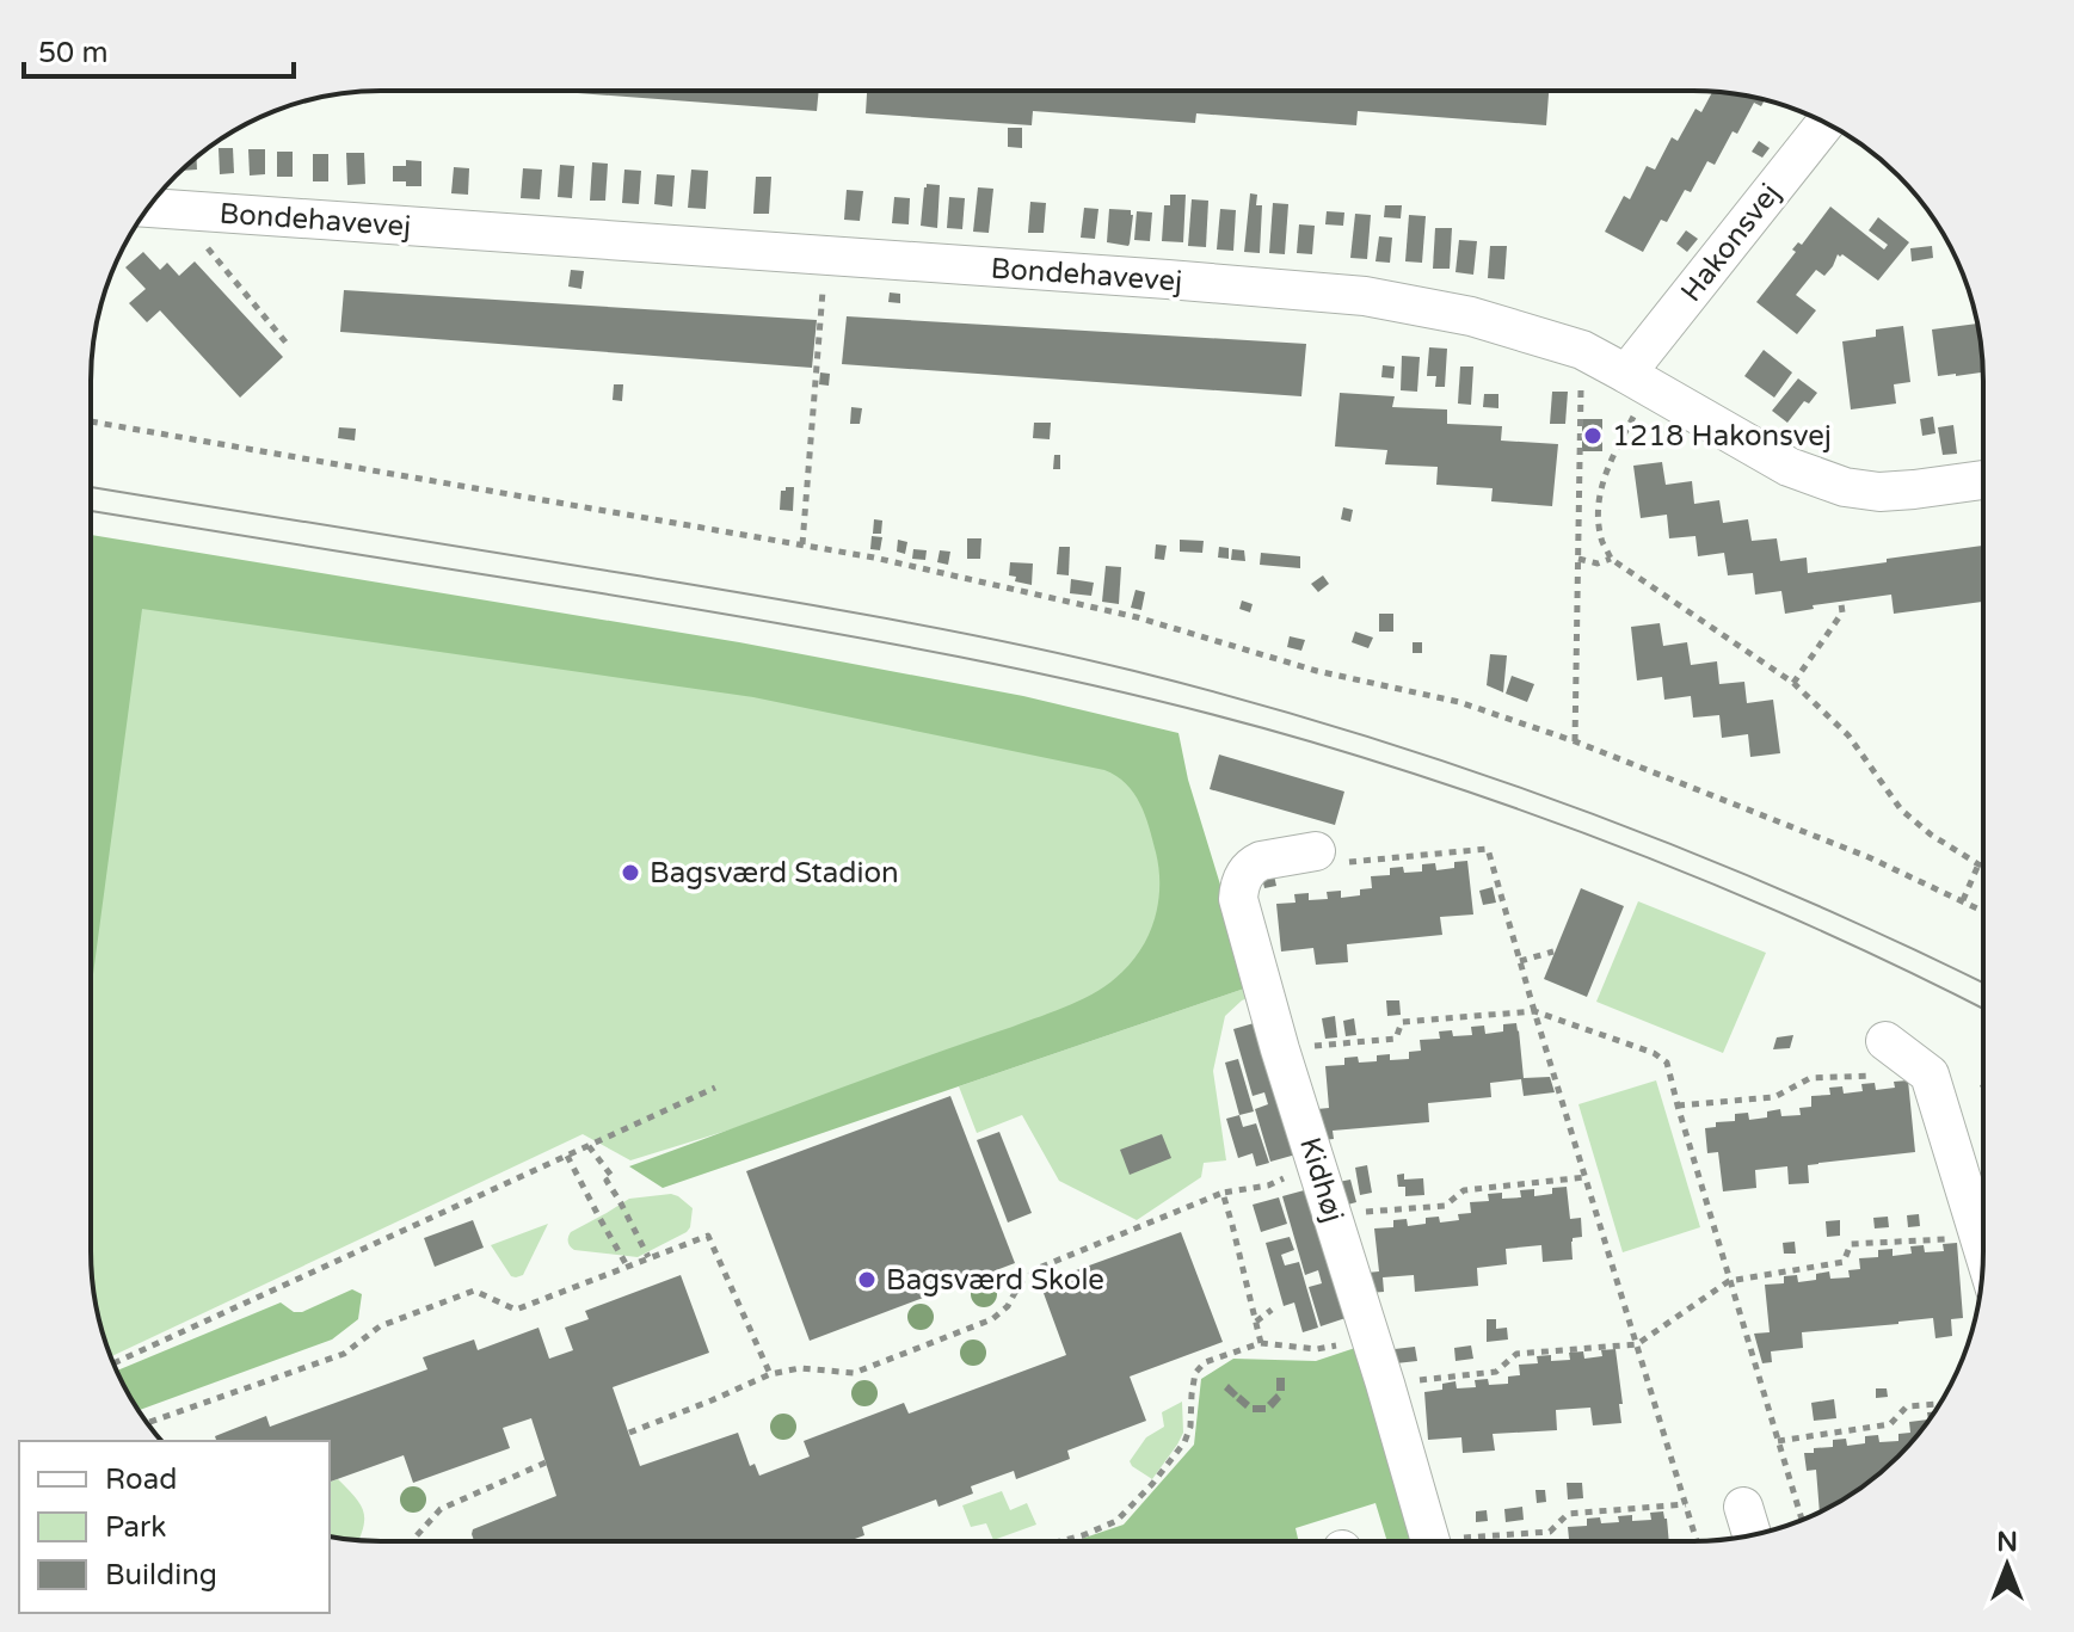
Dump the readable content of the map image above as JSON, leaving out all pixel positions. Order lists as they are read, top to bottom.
{
  "streets": {
    "street": ["Bondehavevej", "Hakonsvej", "Kidhøj"]
  },
  "crossings": [
    ["Bondehavevej", "Hakonsvej"]
  ],
  "places": ["1218 Hakonsvej", "Bagsværd Stadion", "Bagsværd Skole"],
  "legend": ["Road", "Park", "Building"],
  "scale_bar": "50 m",
  "north": "top"
}
